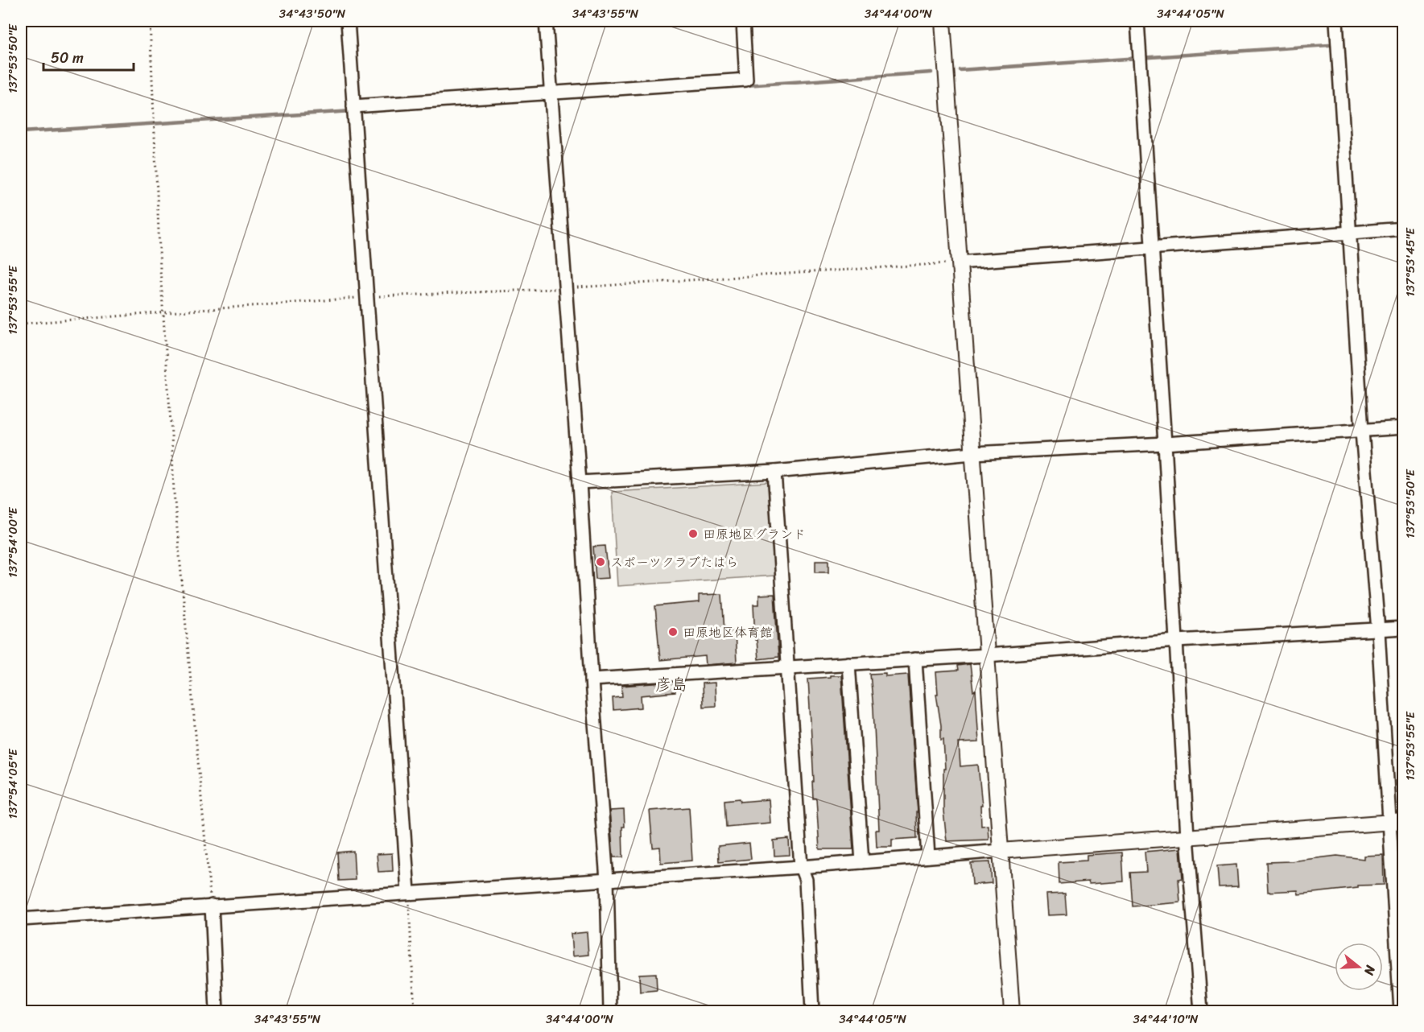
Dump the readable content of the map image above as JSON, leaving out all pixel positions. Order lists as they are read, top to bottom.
{
  "districts": ["彦島"],
  "places": ["田原地区グランド", "スポーツクラブたはら", "田原地区体育館"],
  "scale_bar": "50 m",
  "north": "right",
  "coordinates": [
    "34°43'50\"N",
    "34°43'55\"N",
    "34°44'00\"N",
    "34°44'05\"N",
    "137°53'50\"E",
    "137°53'45\"E",
    "137°53'55\"E",
    "137°54'00\"E",
    "137°54'05\"E",
    "34°44'10\"N"
  ]
}
